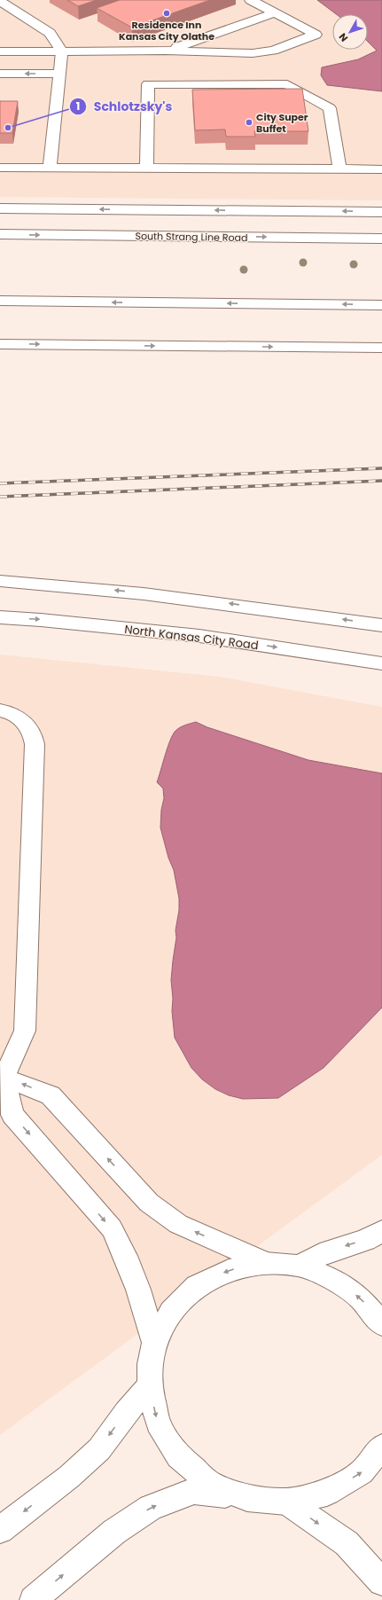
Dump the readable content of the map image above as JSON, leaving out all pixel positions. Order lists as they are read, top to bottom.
{
  "streets": {
    "main road": ["South Strang Line Road", "North Kansas City Road"]
  },
  "places": ["Residence Inn Kansas City Olathe", "City Super Buffet", "Schlotzsky's"],
  "north": "bottom left"
}
